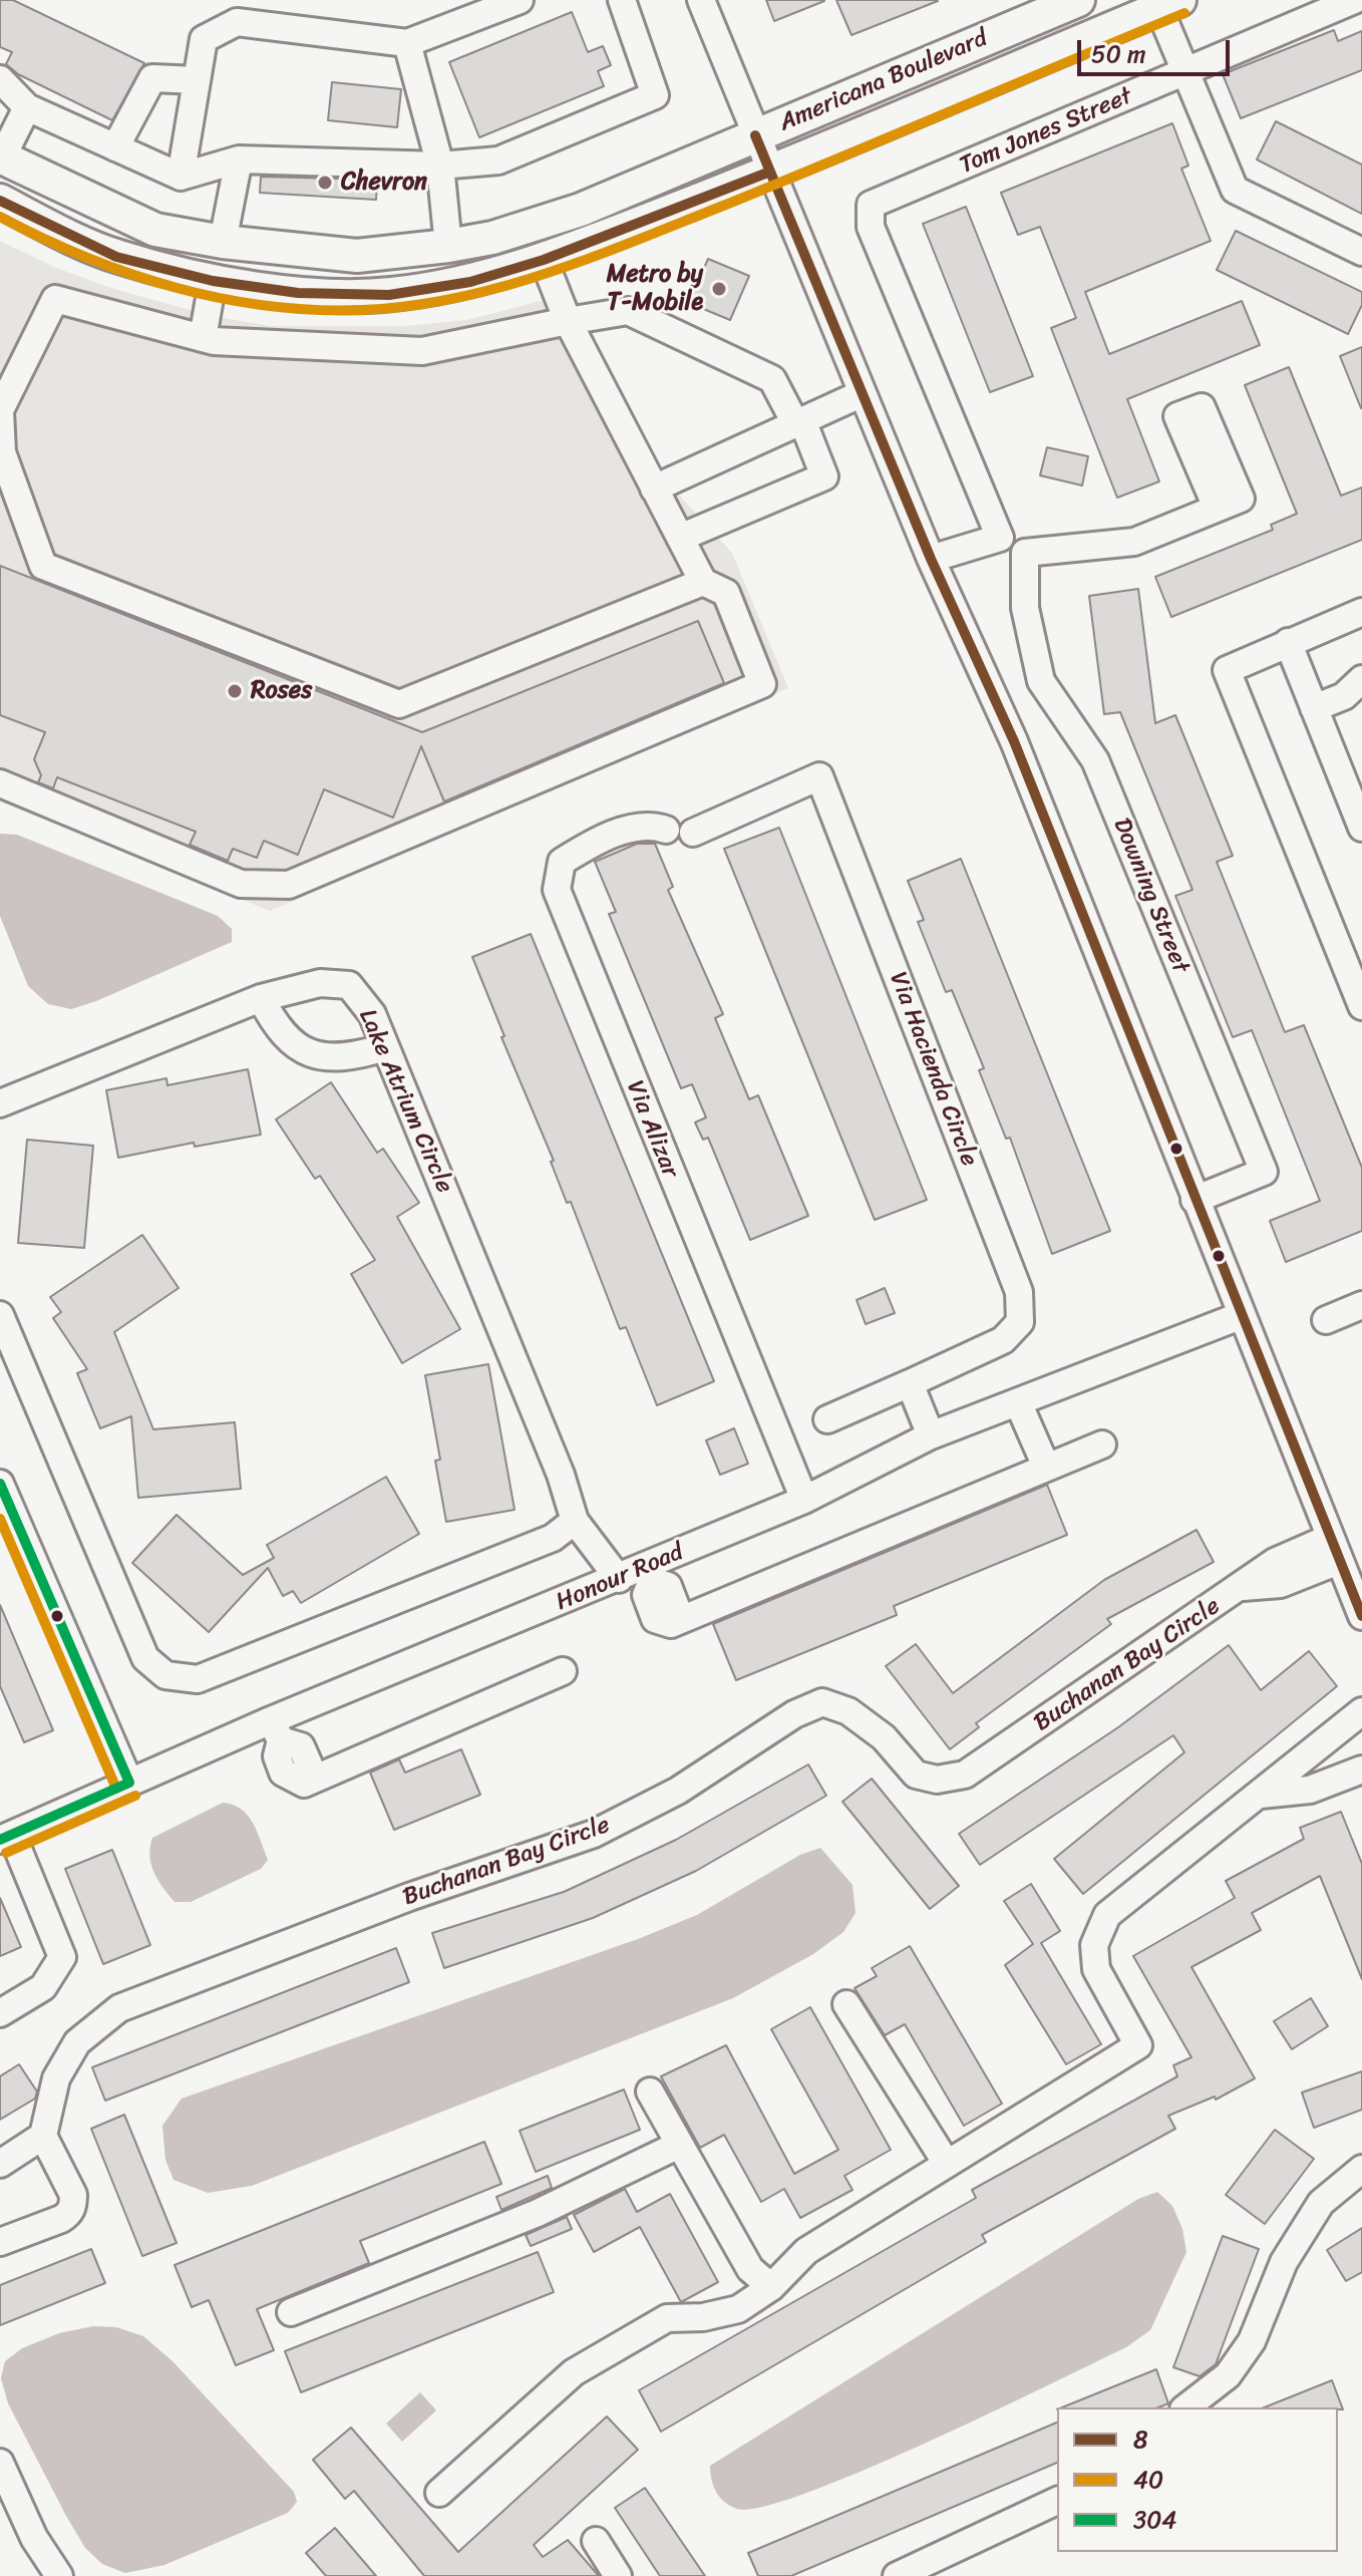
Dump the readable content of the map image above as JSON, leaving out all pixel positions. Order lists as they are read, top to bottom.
{
  "streets": {
    "main road": ["Americana Boulevard"],
    "street": [
      "Tom Jones Street",
      "Downing Street",
      "Via Hacienda Circle",
      "Lake Atrium Circle",
      "Via Alizar",
      "Honour Road",
      "Buchanan Bay Circle"
    ]
  },
  "crossings": [
    ["Via Hacienda Circle", "Via Alizar"],
    ["Lake Atrium Circle", "Honour Road"],
    ["Via Alizar", "Honour Road"]
  ],
  "places": ["Chevron", "Metro by T-Mobile", "Roses"],
  "lines": ["transit line 40", "transit line 8", "transit line 304"],
  "legend": ["8", "40", "304"],
  "scale_bar": "50 m"
}
